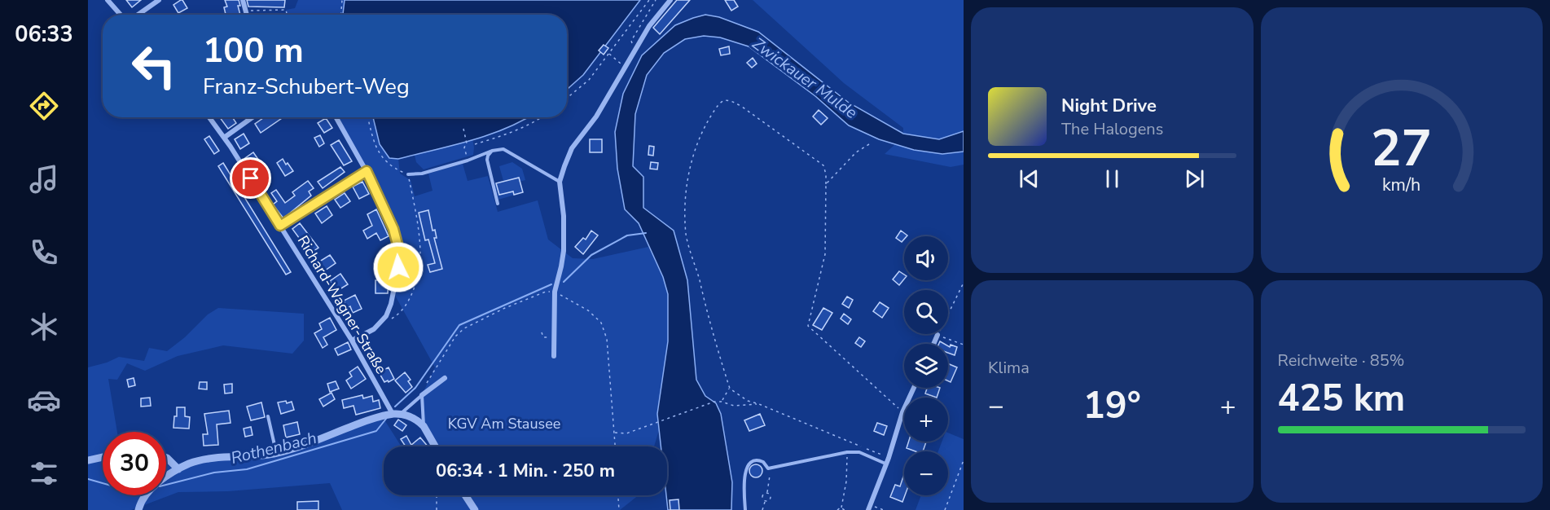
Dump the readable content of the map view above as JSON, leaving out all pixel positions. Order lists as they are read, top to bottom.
{
  "streets": {
    "street": ["Richard-Wagner-Straße"]
  },
  "water": ["Zwickauer Mulde", "Rothenbach"],
  "parks": ["KGV Am Stausee"],
  "page": {
    "tabs": "06:33",
    "turn": ["100 m", "Franz-Schubert-Weg"],
    "song": ["Night Drive", "The Halogens"],
    "map_buttons": ["+", "−"],
    "tile": [
      "Klima",
      ["Reichweite · 85%", "425 km"]
    ],
    "heat": ["−", "19°", "+"],
    "limit": "30",
    "trip": "06:34 · 1 Min. · 250 m",
    "gauge": ["27", "km/h"]
  }
}
